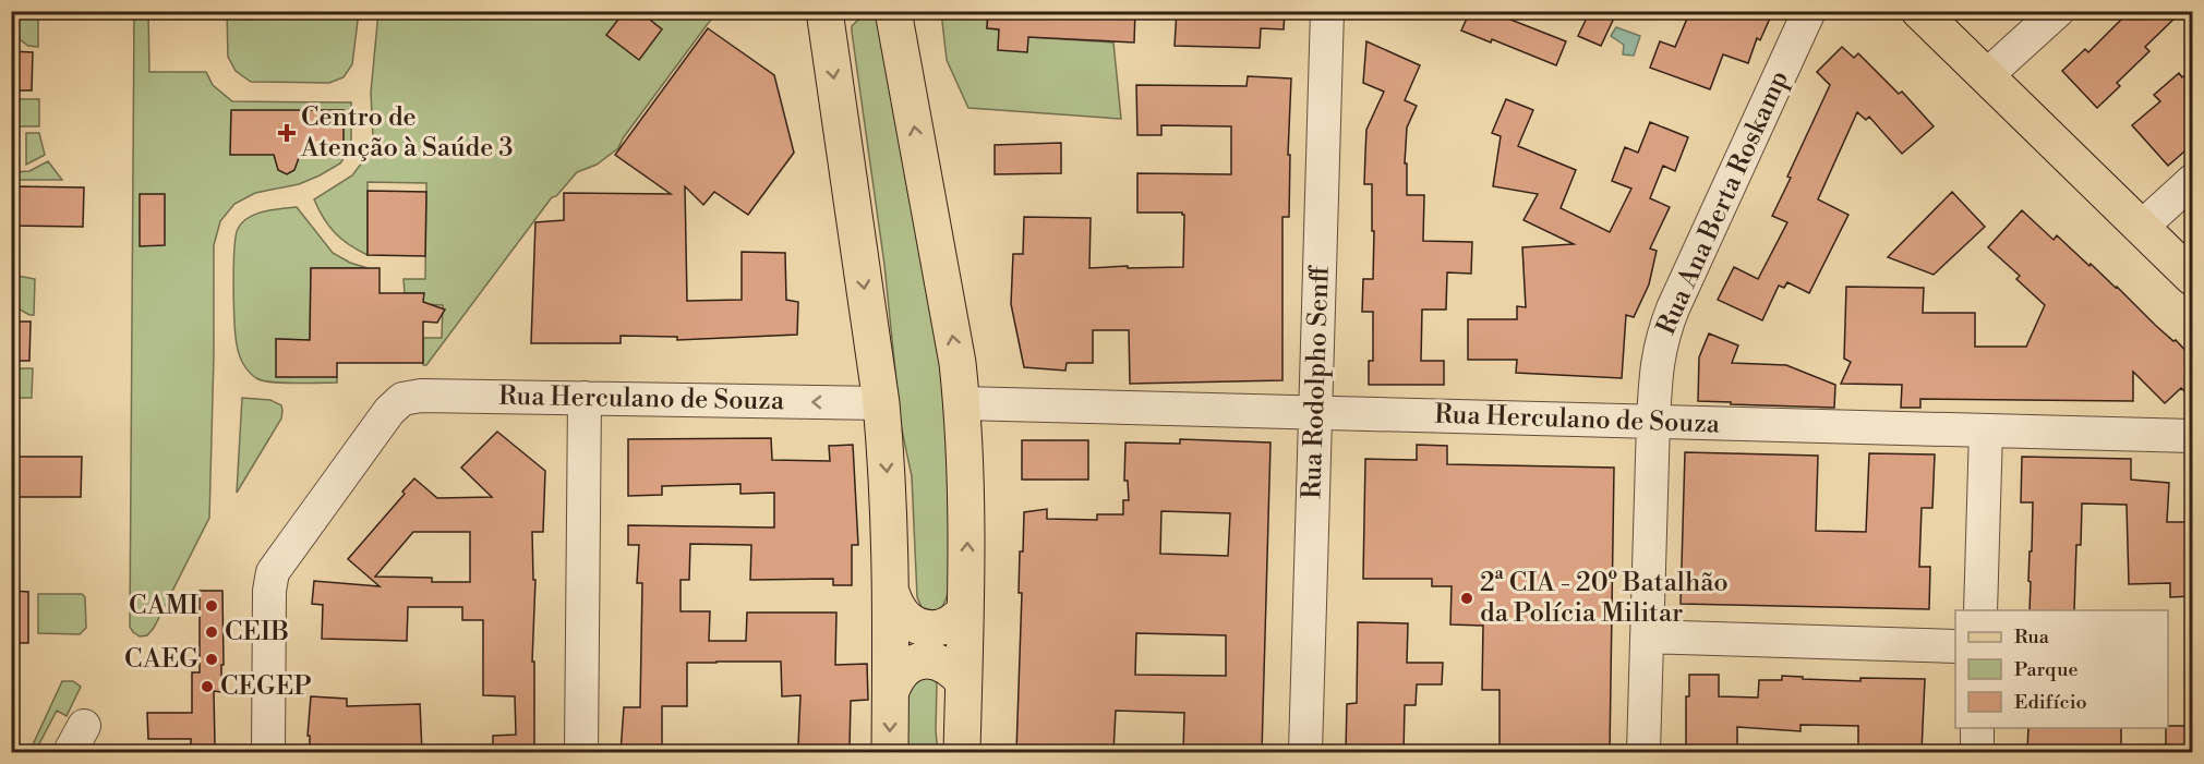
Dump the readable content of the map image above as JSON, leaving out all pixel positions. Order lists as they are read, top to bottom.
{
  "streets": {
    "street": ["Rua Ana Berta Roskamp", "Rua Rodolpho Senff", "Rua Herculano de Souza"]
  },
  "crossings": [
    ["Rua Ana Berta Roskamp", "Rua Herculano de Souza"],
    ["Rua Rodolpho Senff", "Rua Herculano de Souza"]
  ],
  "places": {
    "health": ["Centro de Atenção à Saúde 3"],
    "other": [
      "2ª CIA - 20º Batalhão da Polícia Militar",
      "CAMI",
      "CEIB",
      "CAEG",
      "CEGEP"
    ]
  },
  "legend": ["Rua", "Parque", "Edifício"]
}
